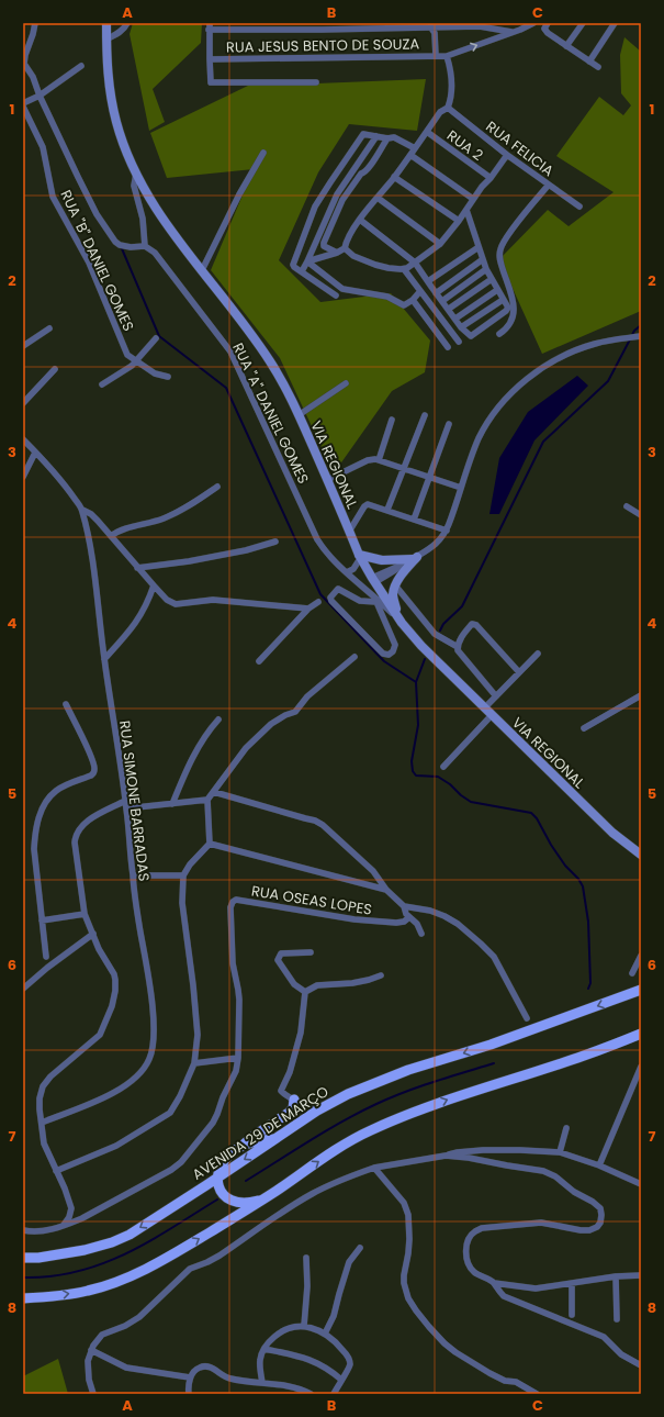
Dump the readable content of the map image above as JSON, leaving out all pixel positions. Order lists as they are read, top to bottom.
{
  "streets": {
    "main road": ["VIA REGIONAL", "AVENIDA 29 DE MARÇO"],
    "street": [
      "RUA JESUS BENTO DE SOUZA",
      "RUA 2",
      "RUA FELICIA",
      "RUA \"B\" DANIEL GOMES",
      "RUA \"A\" DANIEL GOMES",
      "RUA SIMONE BARRADAS",
      "RUA OSEAS LOPES"
    ]
  },
  "crossings": [
    ["RUA \"A\" DANIEL GOMES", "VIA REGIONAL"]
  ],
  "grid": {
    "columns": ["A", "B", "C"],
    "rows": [
      "1",
      "2",
      "3",
      "4",
      "5",
      "6",
      "7",
      "8"
    ]
  }
}
